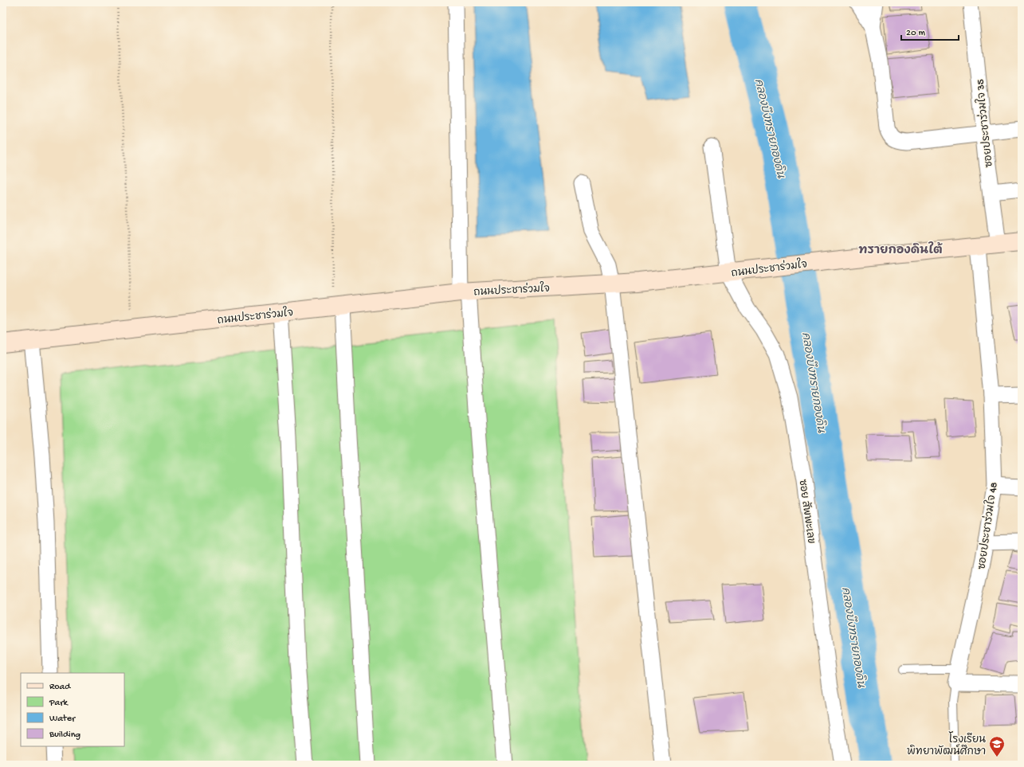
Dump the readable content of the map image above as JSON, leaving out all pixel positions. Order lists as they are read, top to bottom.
{
  "streets": {
    "main road": ["ถนนประชาร่วมใจ"],
    "street": ["ซอยประชาร่วมใจ 35", "ซอย สัพพะเลข", "ซอยประชาร่วมใจ 48"]
  },
  "crossings": [
    ["ซอยประชาร่วมใจ 35", "ถนนประชาร่วมใจ"],
    ["ถนนประชาร่วมใจ", "ซอย สัพพะเลข"],
    ["ถนนประชาร่วมใจ", "ซอยประชาร่วมใจ 48"]
  ],
  "districts": ["ทรายกองดินใต้"],
  "water": ["คลองบึงทรายกองดิน"],
  "places": {
    "school or university": ["โรงเรียน พิทยาพัฒน์ศึกษา"]
  },
  "legend": [
    "Road",
    "Park",
    "Water",
    "Building"
  ],
  "scale_bar": "20 m"
}
